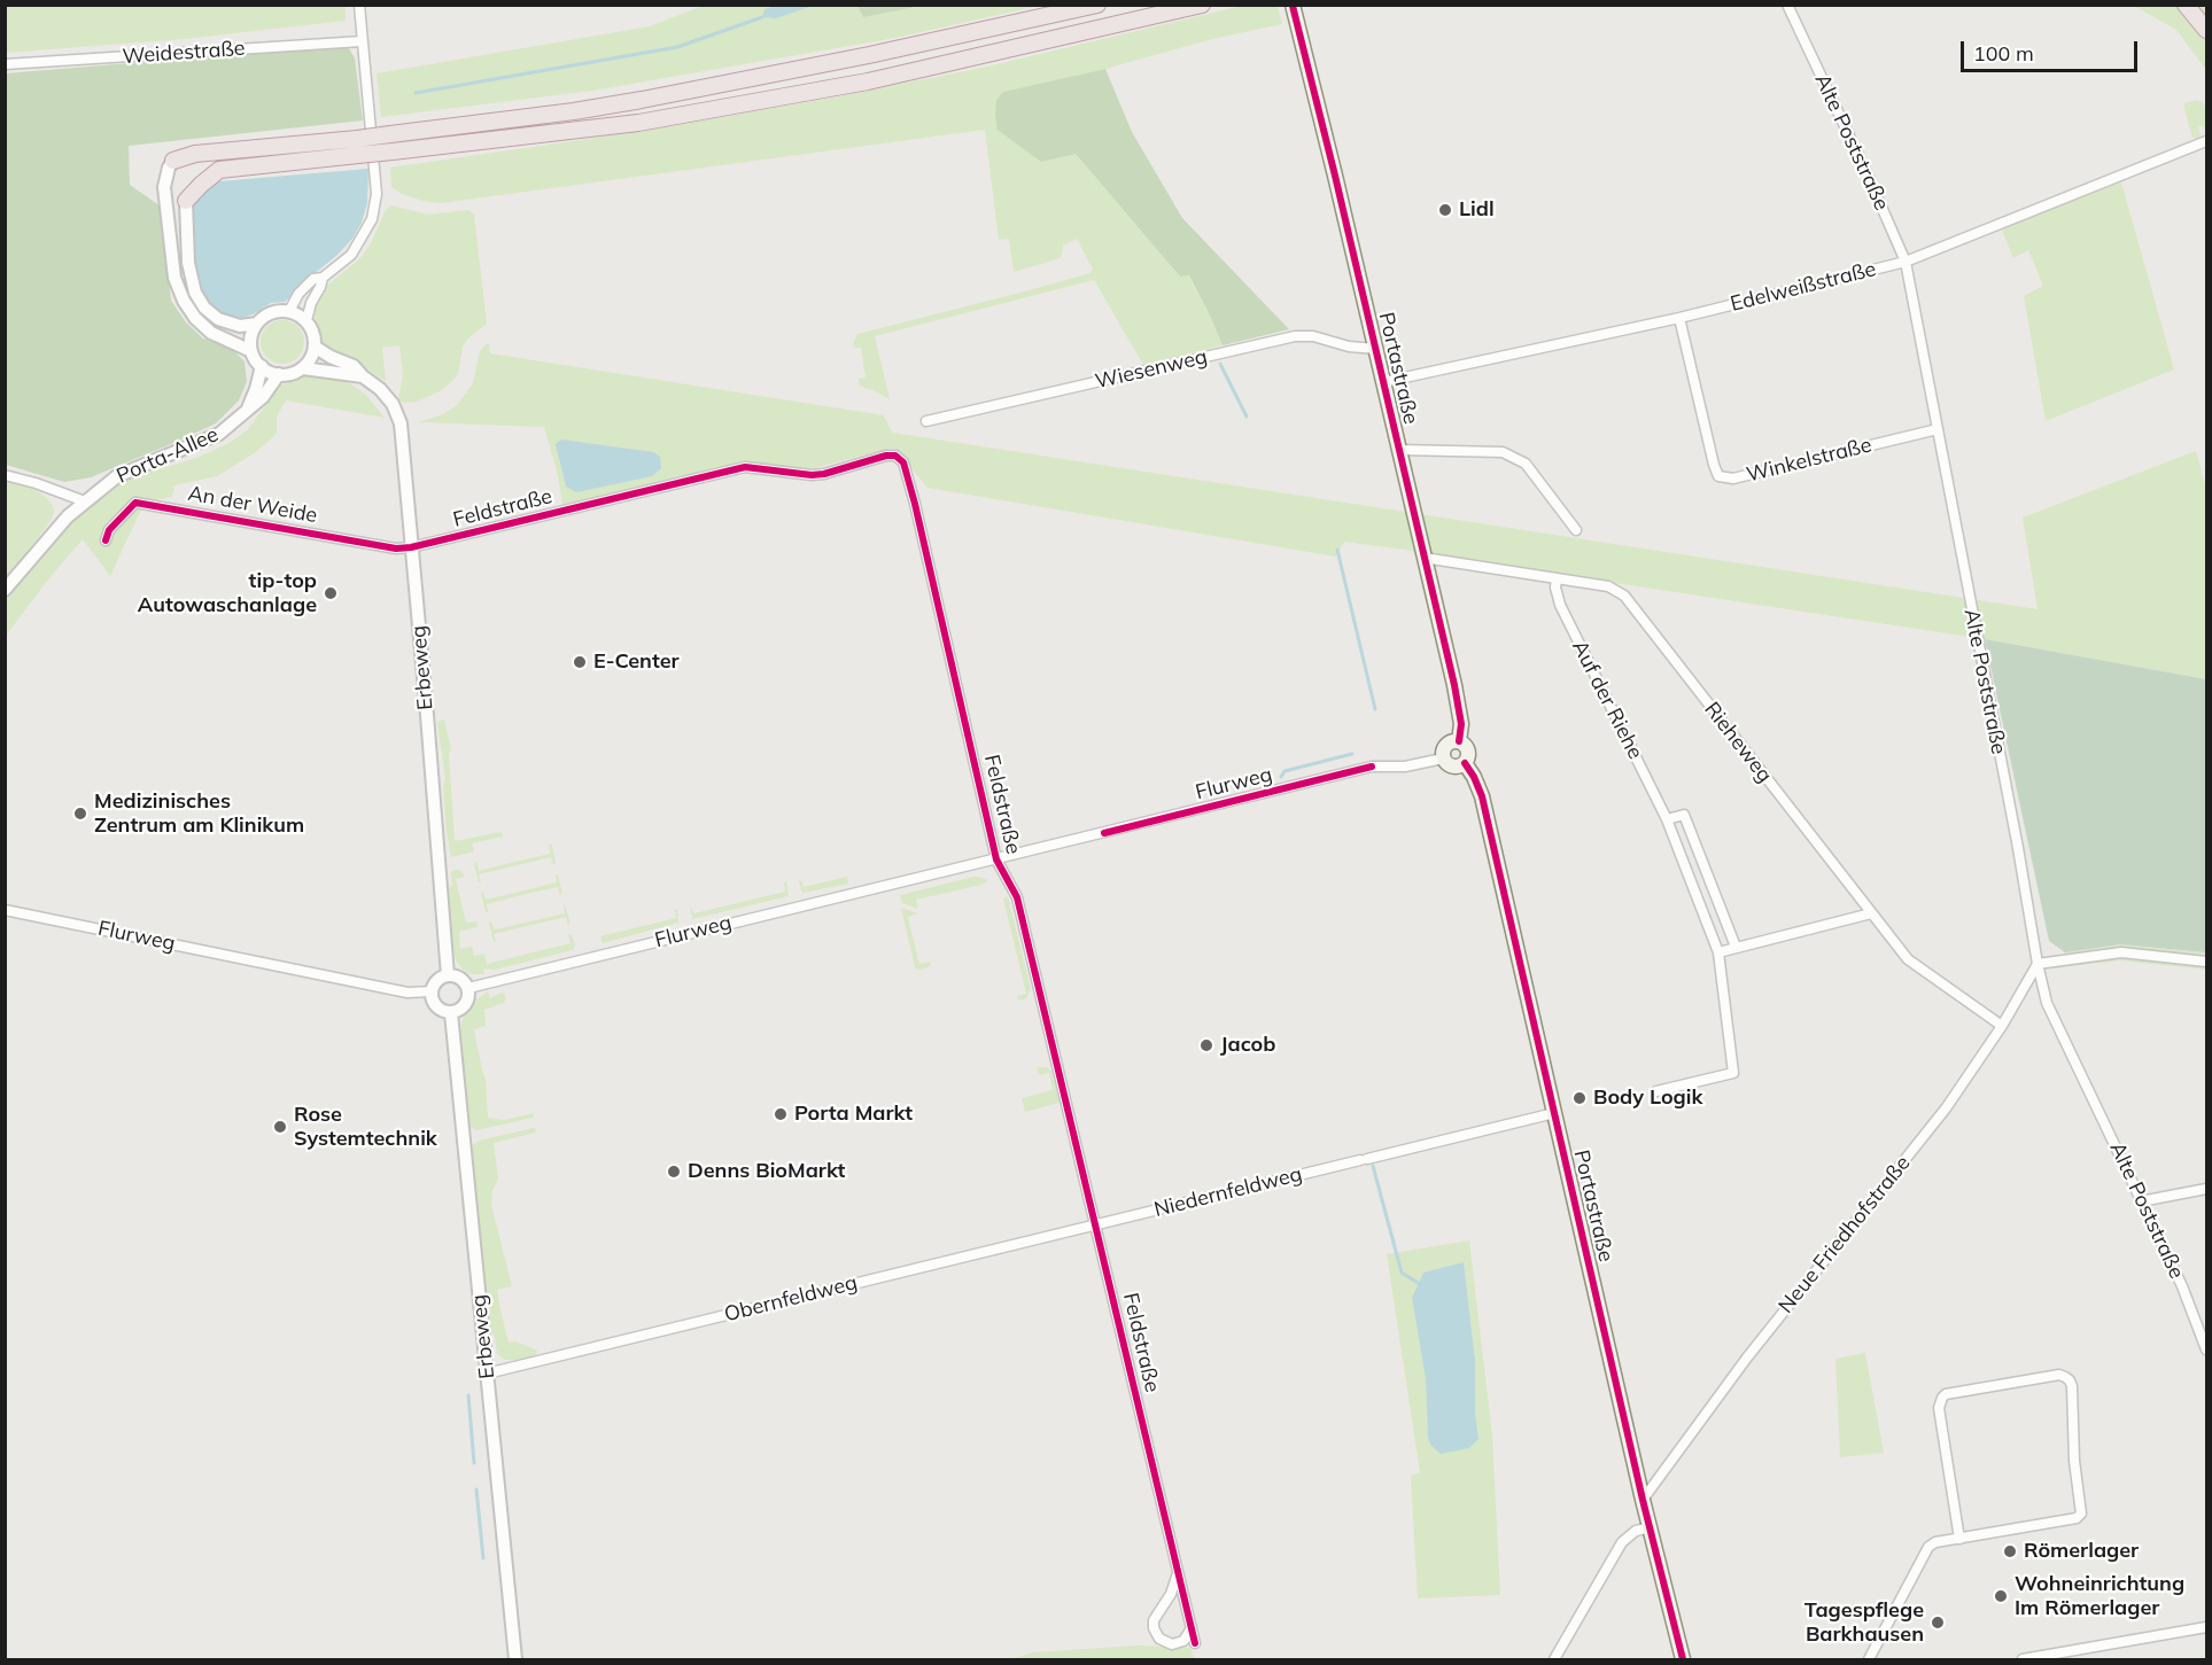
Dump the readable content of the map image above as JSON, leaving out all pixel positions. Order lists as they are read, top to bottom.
{
  "streets": {
    "main road": ["Portastraße"],
    "street": [
      "Weidestraße",
      "Alte Poststraße",
      "Edelweißstraße",
      "Wiesenweg",
      "Porta-Allee",
      "Winkelstraße",
      "An der Weide",
      "Feldstraße",
      "Erbeweg",
      "Auf der Riehe",
      "Rieheweg",
      "Flurweg",
      "Niedernfeldweg",
      "Neue Friedhofstraße",
      "Obernfeldweg"
    ]
  },
  "crossings": [
    ["Alte Poststraße", "Edelweißstraße"],
    ["Alte Poststraße", "Winkelstraße"],
    ["Alte Poststraße", "Neue Friedhofstraße"],
    ["Edelweißstraße", "Portastraße"],
    ["Edelweißstraße", "Winkelstraße"],
    ["Portastraße", "Wiesenweg"],
    ["Portastraße", "Rieheweg"],
    ["Portastraße", "Flurweg"],
    ["Portastraße", "Niedernfeldweg"],
    ["Portastraße", "Neue Friedhofstraße"],
    ["Porta-Allee", "Erbeweg"],
    ["An der Weide", "Feldstraße"],
    ["An der Weide", "Erbeweg"],
    ["Feldstraße", "Erbeweg"],
    ["Feldstraße", "Flurweg"],
    ["Feldstraße", "Niedernfeldweg"],
    ["Feldstraße", "Obernfeldweg"],
    ["Erbeweg", "Flurweg"],
    ["Erbeweg", "Obernfeldweg"],
    ["Auf der Riehe", "Rieheweg"],
    ["Rieheweg", "Neue Friedhofstraße"],
    ["Niedernfeldweg", "Obernfeldweg"]
  ],
  "places": [
    "Lidl",
    "tip-top Autowaschanlage",
    "E-Center",
    "Medizinisches Zentrum am Klinikum",
    "Jacob",
    "Body Logik",
    "Porta Markt",
    "Rose Systemtechnik",
    "Denns BioMarkt",
    "Römerlager",
    "Wohneinrichtung Im Römerlager",
    "Tagespflege Barkhausen"
  ],
  "scale_bar": "100 m"
}
